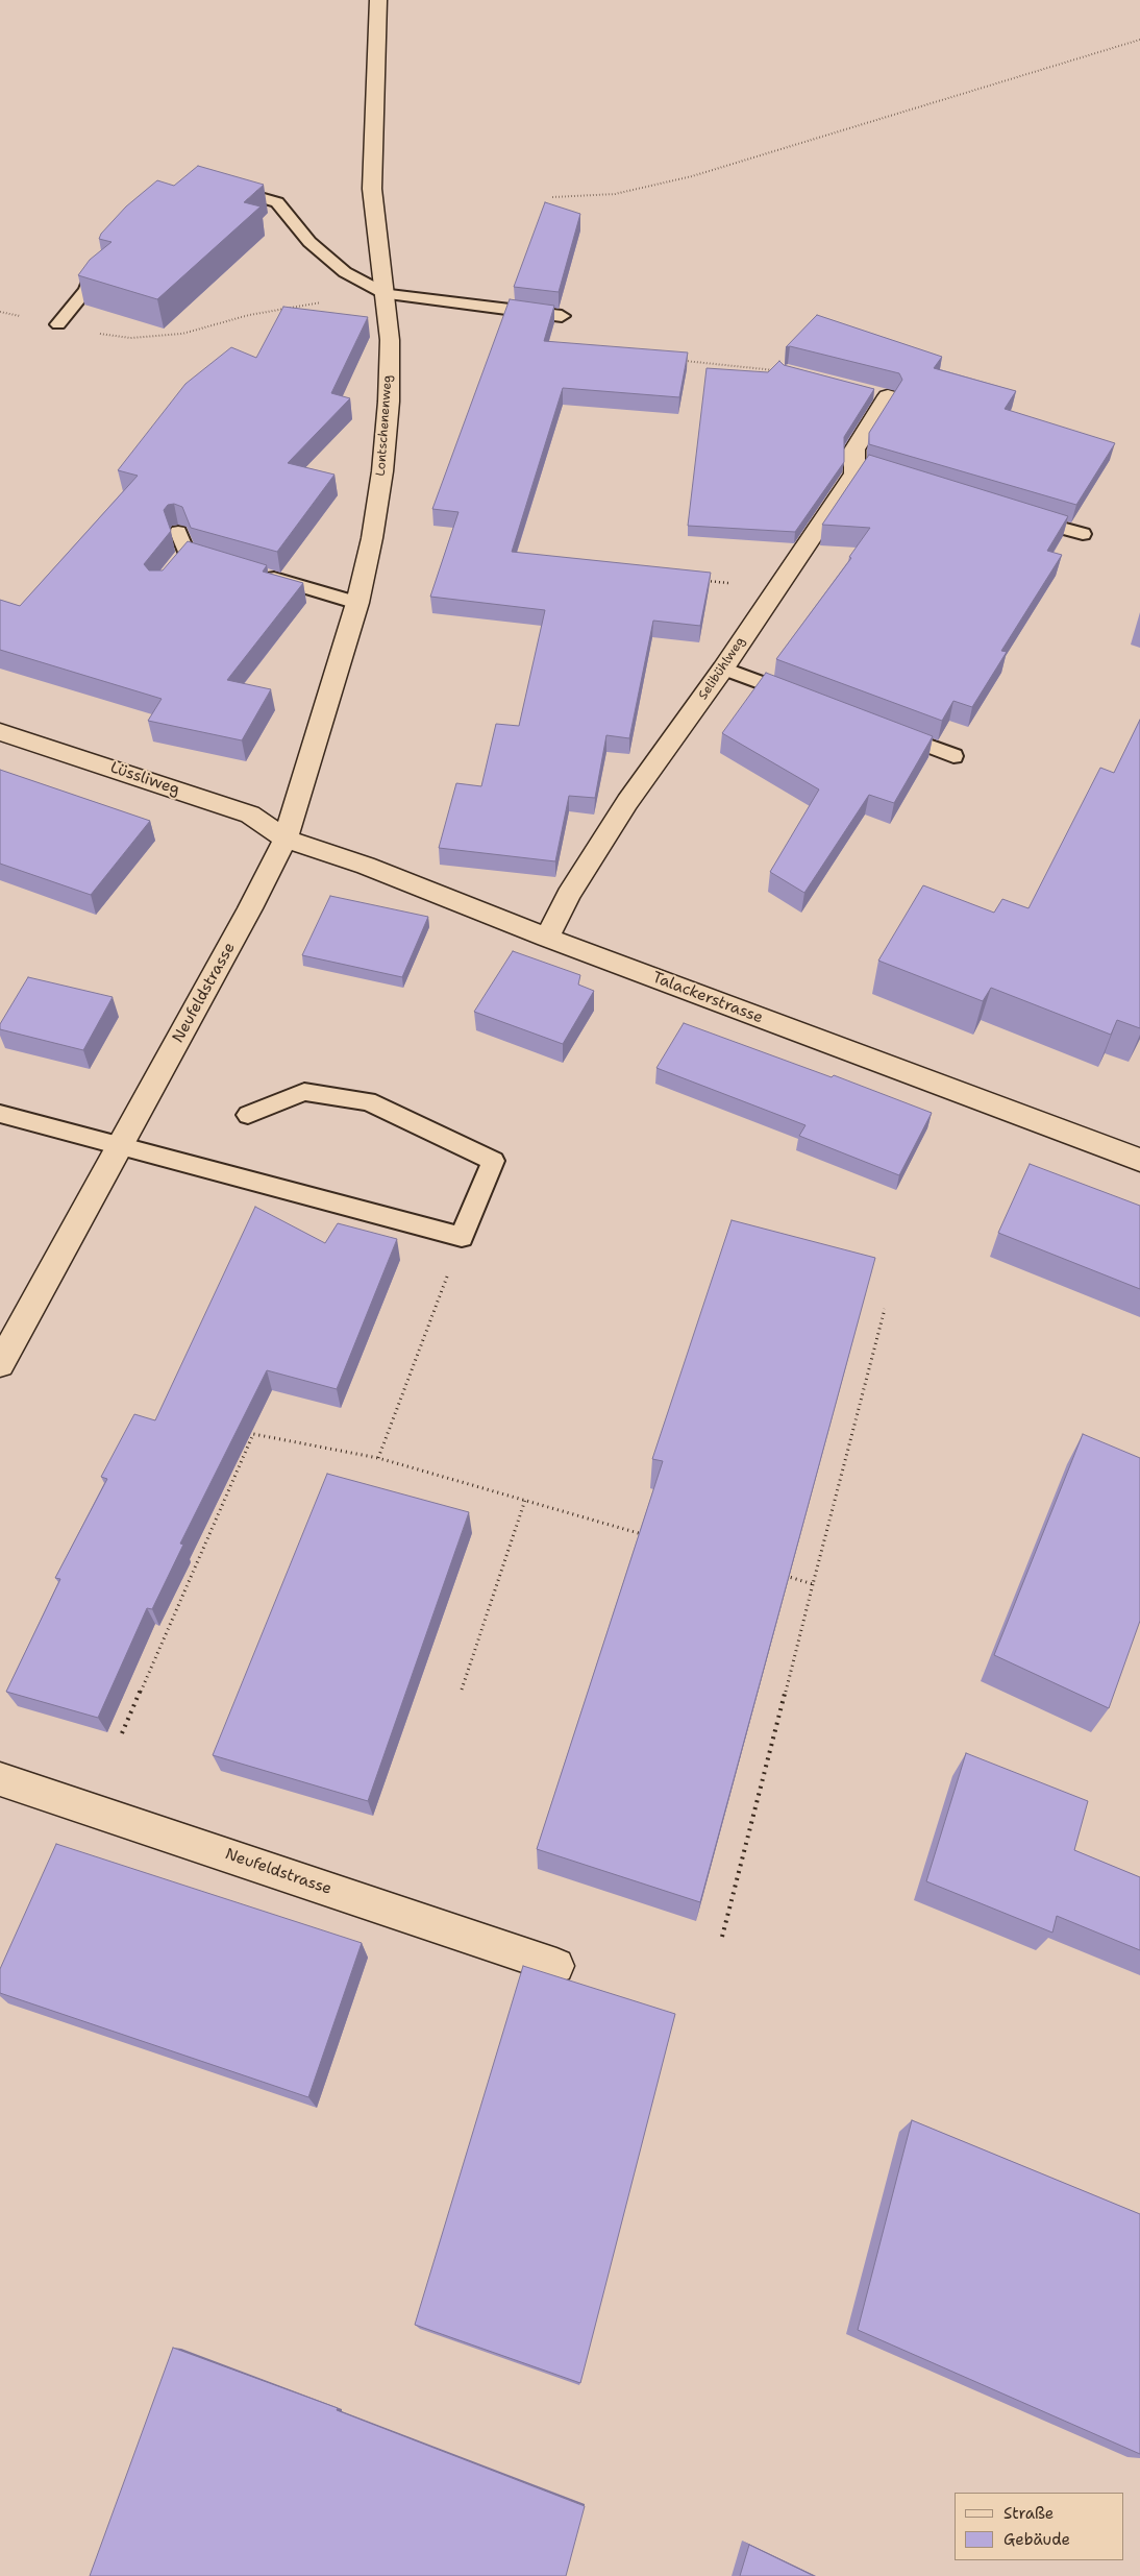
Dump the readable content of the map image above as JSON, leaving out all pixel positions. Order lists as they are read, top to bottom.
{
  "streets": {
    "street": [
      "Lontschenenweg",
      "Selibühlweg",
      "Lüssliweg",
      "Neufeldstrasse",
      "Talackerstrasse"
    ]
  },
  "crossings": [
    ["Lontschenenweg", "Lüssliweg"],
    ["Lontschenenweg", "Neufeldstrasse"],
    ["Lontschenenweg", "Talackerstrasse"],
    ["Selibühlweg", "Talackerstrasse"],
    ["Lüssliweg", "Neufeldstrasse"],
    ["Lüssliweg", "Talackerstrasse"],
    ["Neufeldstrasse", "Talackerstrasse"]
  ],
  "legend": ["Straße", "Gebäude"]
}
